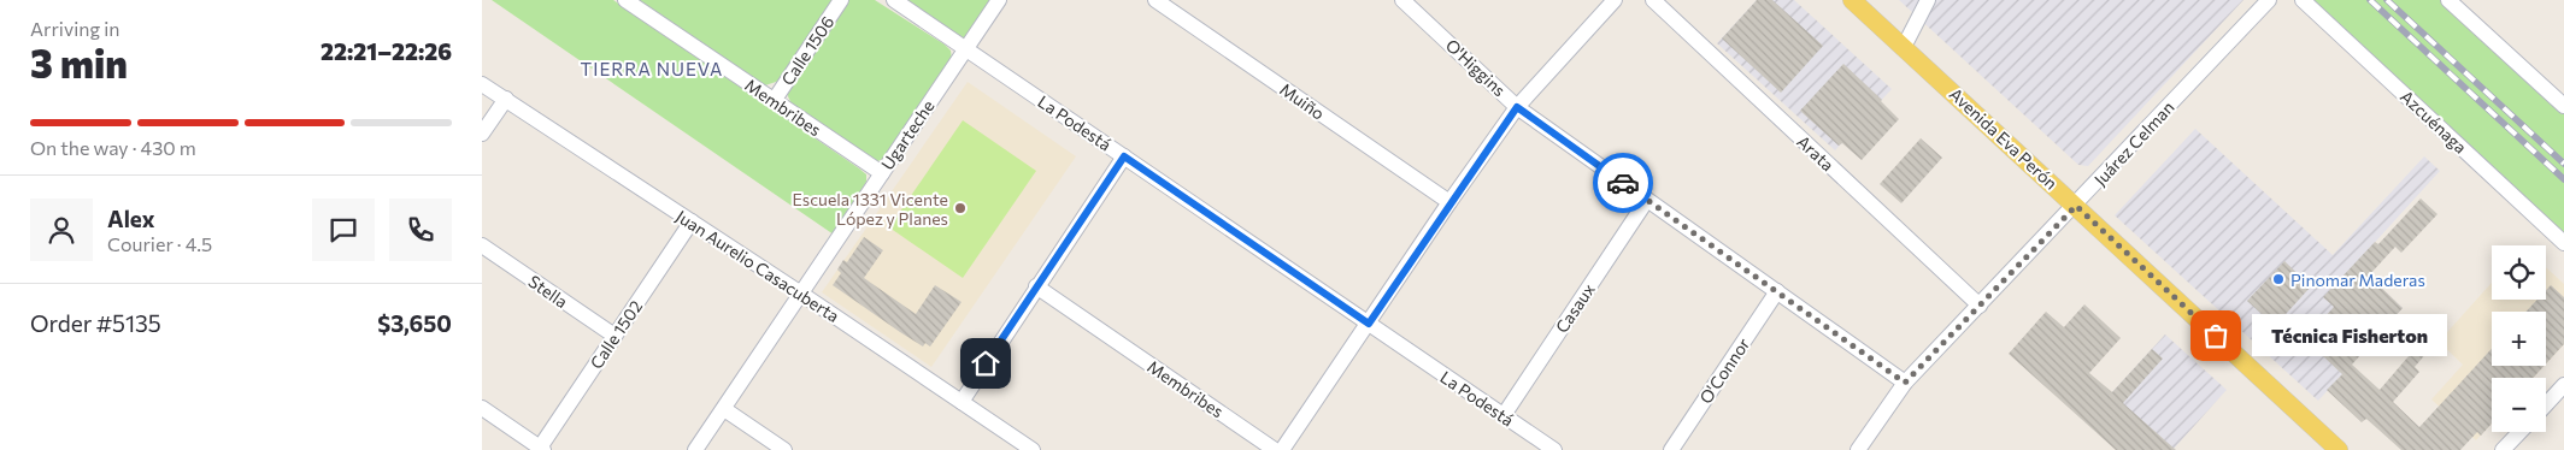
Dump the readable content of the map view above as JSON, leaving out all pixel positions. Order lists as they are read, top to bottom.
{
  "streets": {
    "main road": ["Avenida Eva Perón"],
    "street": [
      "Calle 1506",
      "O'Higgins",
      "Muiño",
      "Membribes",
      "Azcuénaga",
      "La Podestá",
      "Ugarteche",
      "Juárez Celman",
      "Arata",
      "Juan Aurelio Casacuberta",
      "Stella",
      "Casaux",
      "Calle 1502",
      "O'Connor"
    ]
  },
  "crossings": [
    ["Calle 1506", "Membribes"],
    ["O'Higgins", "Juárez Celman"],
    ["O'Higgins", "Casaux"],
    ["O'Higgins", "O'Connor"],
    ["Membribes", "Ugarteche"],
    ["La Podestá", "Ugarteche"],
    ["La Podestá", "Casaux"],
    ["Ugarteche", "Juan Aurelio Casacuberta"],
    ["Avenida Eva Perón", "Juárez Celman"],
    ["Juárez Celman", "Arata"],
    ["Juan Aurelio Casacuberta", "Calle 1502"],
    ["Stella", "Calle 1502"]
  ],
  "districts": ["TIERRA NUEVA"],
  "places": ["Escuela 1331 Vicente López y Planes", "Pinomar Maderas", "Técnica Fisherton"],
  "page": {
    "heading": ["3 min", "Arriving in", "22:21–22:26"],
    "panel": [
      "Alex",
      "Courier · 4.5",
      "Order #5135",
      "$3,650"
    ],
    "bar": "On the way · 430 m",
    "map_buttons": ["+", "−"],
    "bubble": "Técnica Fisherton"
  }
}
